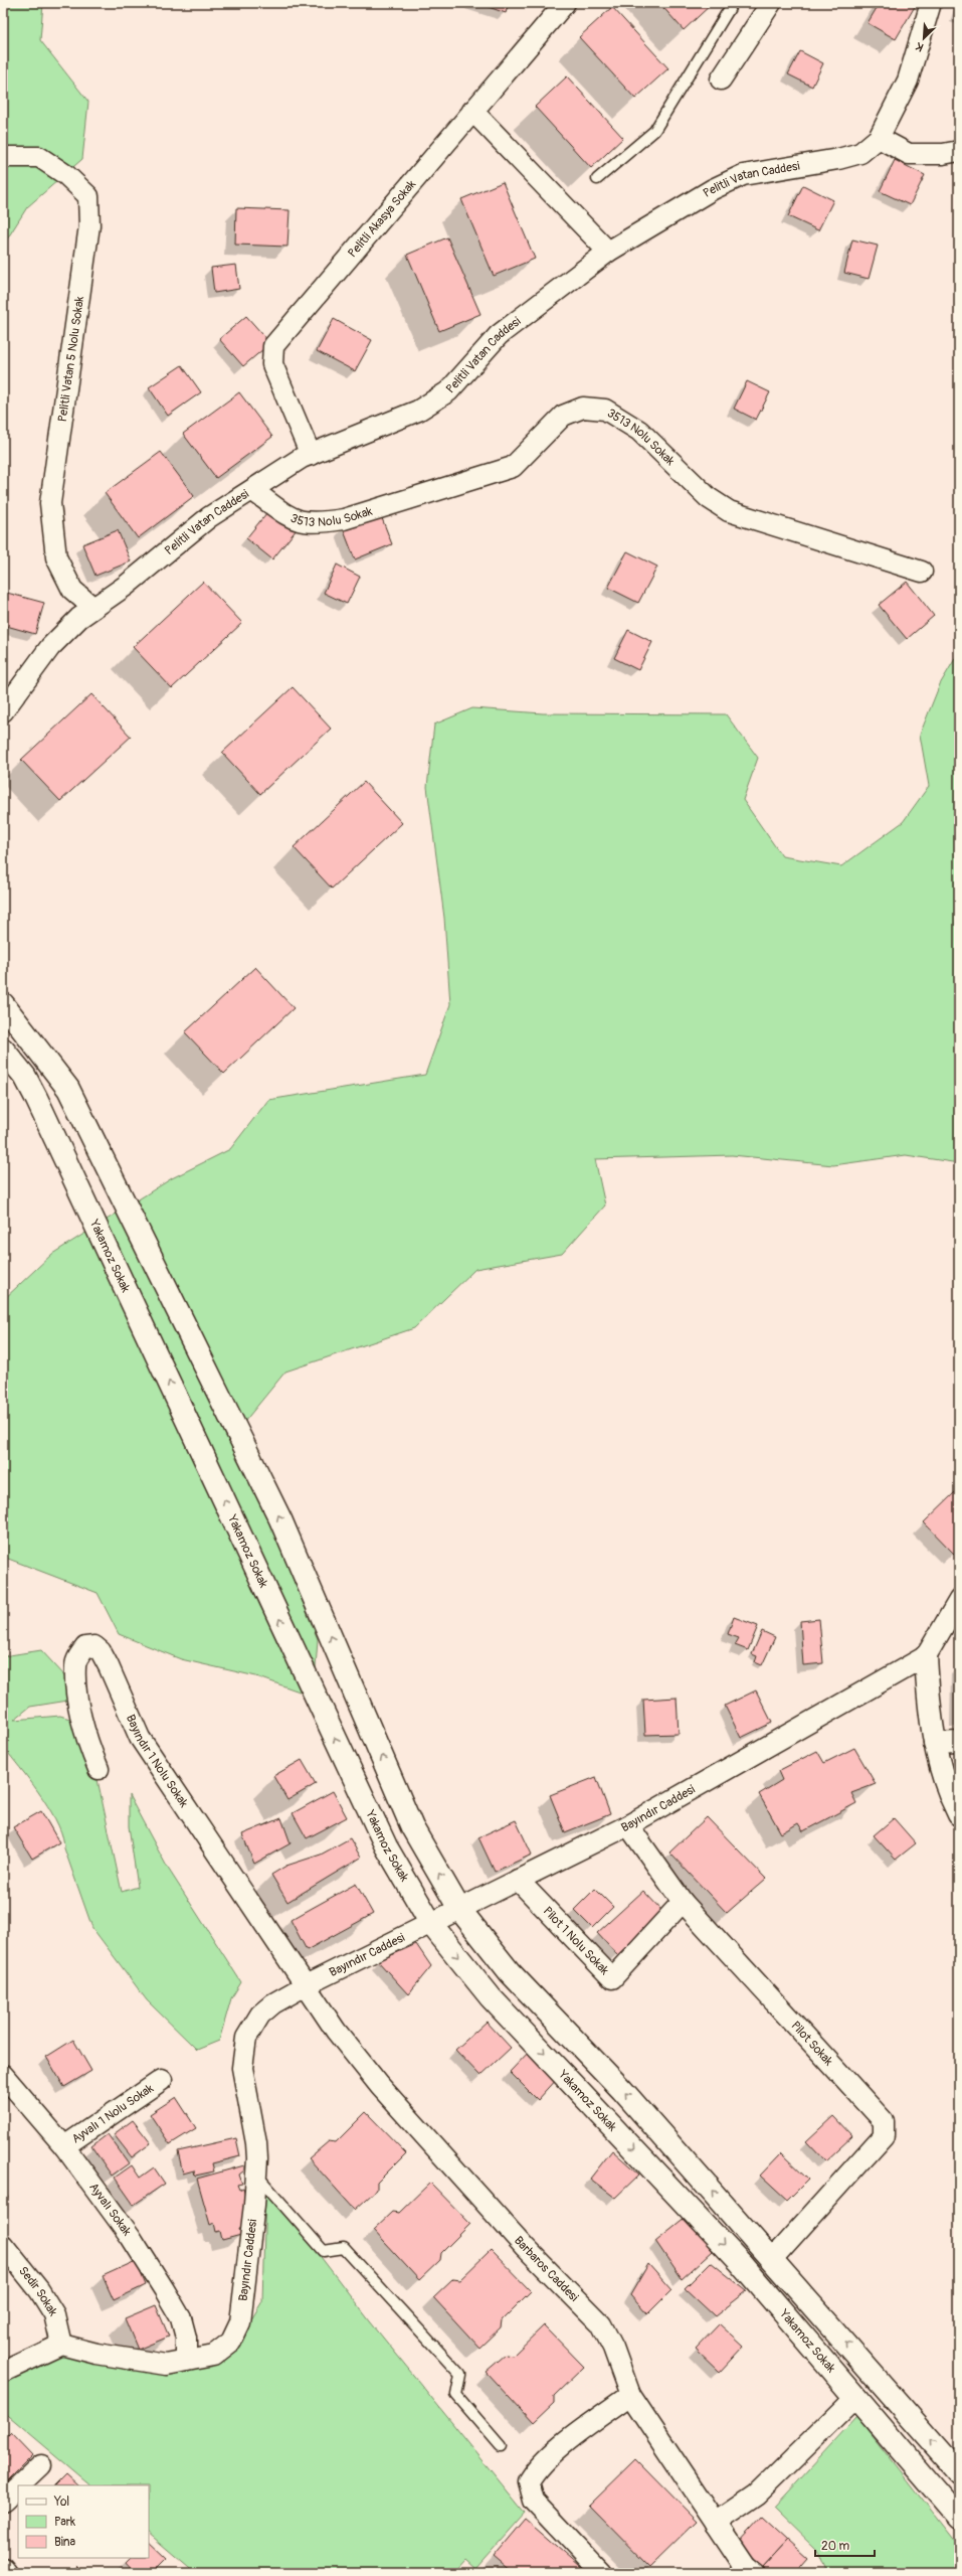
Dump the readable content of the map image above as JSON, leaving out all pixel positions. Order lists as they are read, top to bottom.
{
  "streets": {
    "main road": ["Yakamoz Sokak"],
    "street": [
      "Pelitli Vatan Caddesi",
      "Pelitli Akasya Sokak",
      "Pelitli Vatan 5 Nolu Sokak",
      "3513 Nolu Sokak",
      "Bayındır 1 Nolu Sokak",
      "Bayındır Caddesi",
      "Pilot 1 Nolu Sokak",
      "Pilot Sokak",
      "Ayvalı 1 Nolu Sokak",
      "Ayvalı Sokak",
      "Barbaros Caddesi",
      "Sedir Sokak"
    ]
  },
  "crossings": [
    ["Pelitli Vatan Caddesi", "Pelitli Akasya Sokak"],
    ["Pelitli Vatan Caddesi", "Pelitli Vatan 5 Nolu Sokak"],
    ["Pelitli Vatan Caddesi", "3513 Nolu Sokak"],
    ["Yakamoz Sokak", "Bayındır Caddesi"],
    ["Bayındır 1 Nolu Sokak", "Bayındır Caddesi"],
    ["Bayındır 1 Nolu Sokak", "Barbaros Caddesi"],
    ["Bayındır Caddesi", "Pilot 1 Nolu Sokak"],
    ["Bayındır Caddesi", "Pilot Sokak"],
    ["Bayındır Caddesi", "Ayvalı Sokak"],
    ["Bayındır Caddesi", "Barbaros Caddesi"],
    ["Bayındır Caddesi", "Sedir Sokak"],
    ["Pilot 1 Nolu Sokak", "Pilot Sokak"],
    ["Ayvalı 1 Nolu Sokak", "Ayvalı Sokak"]
  ],
  "legend": ["Yol", "Park", "Bina"],
  "scale_bar": "20 m",
  "north": "bottom left"
}
